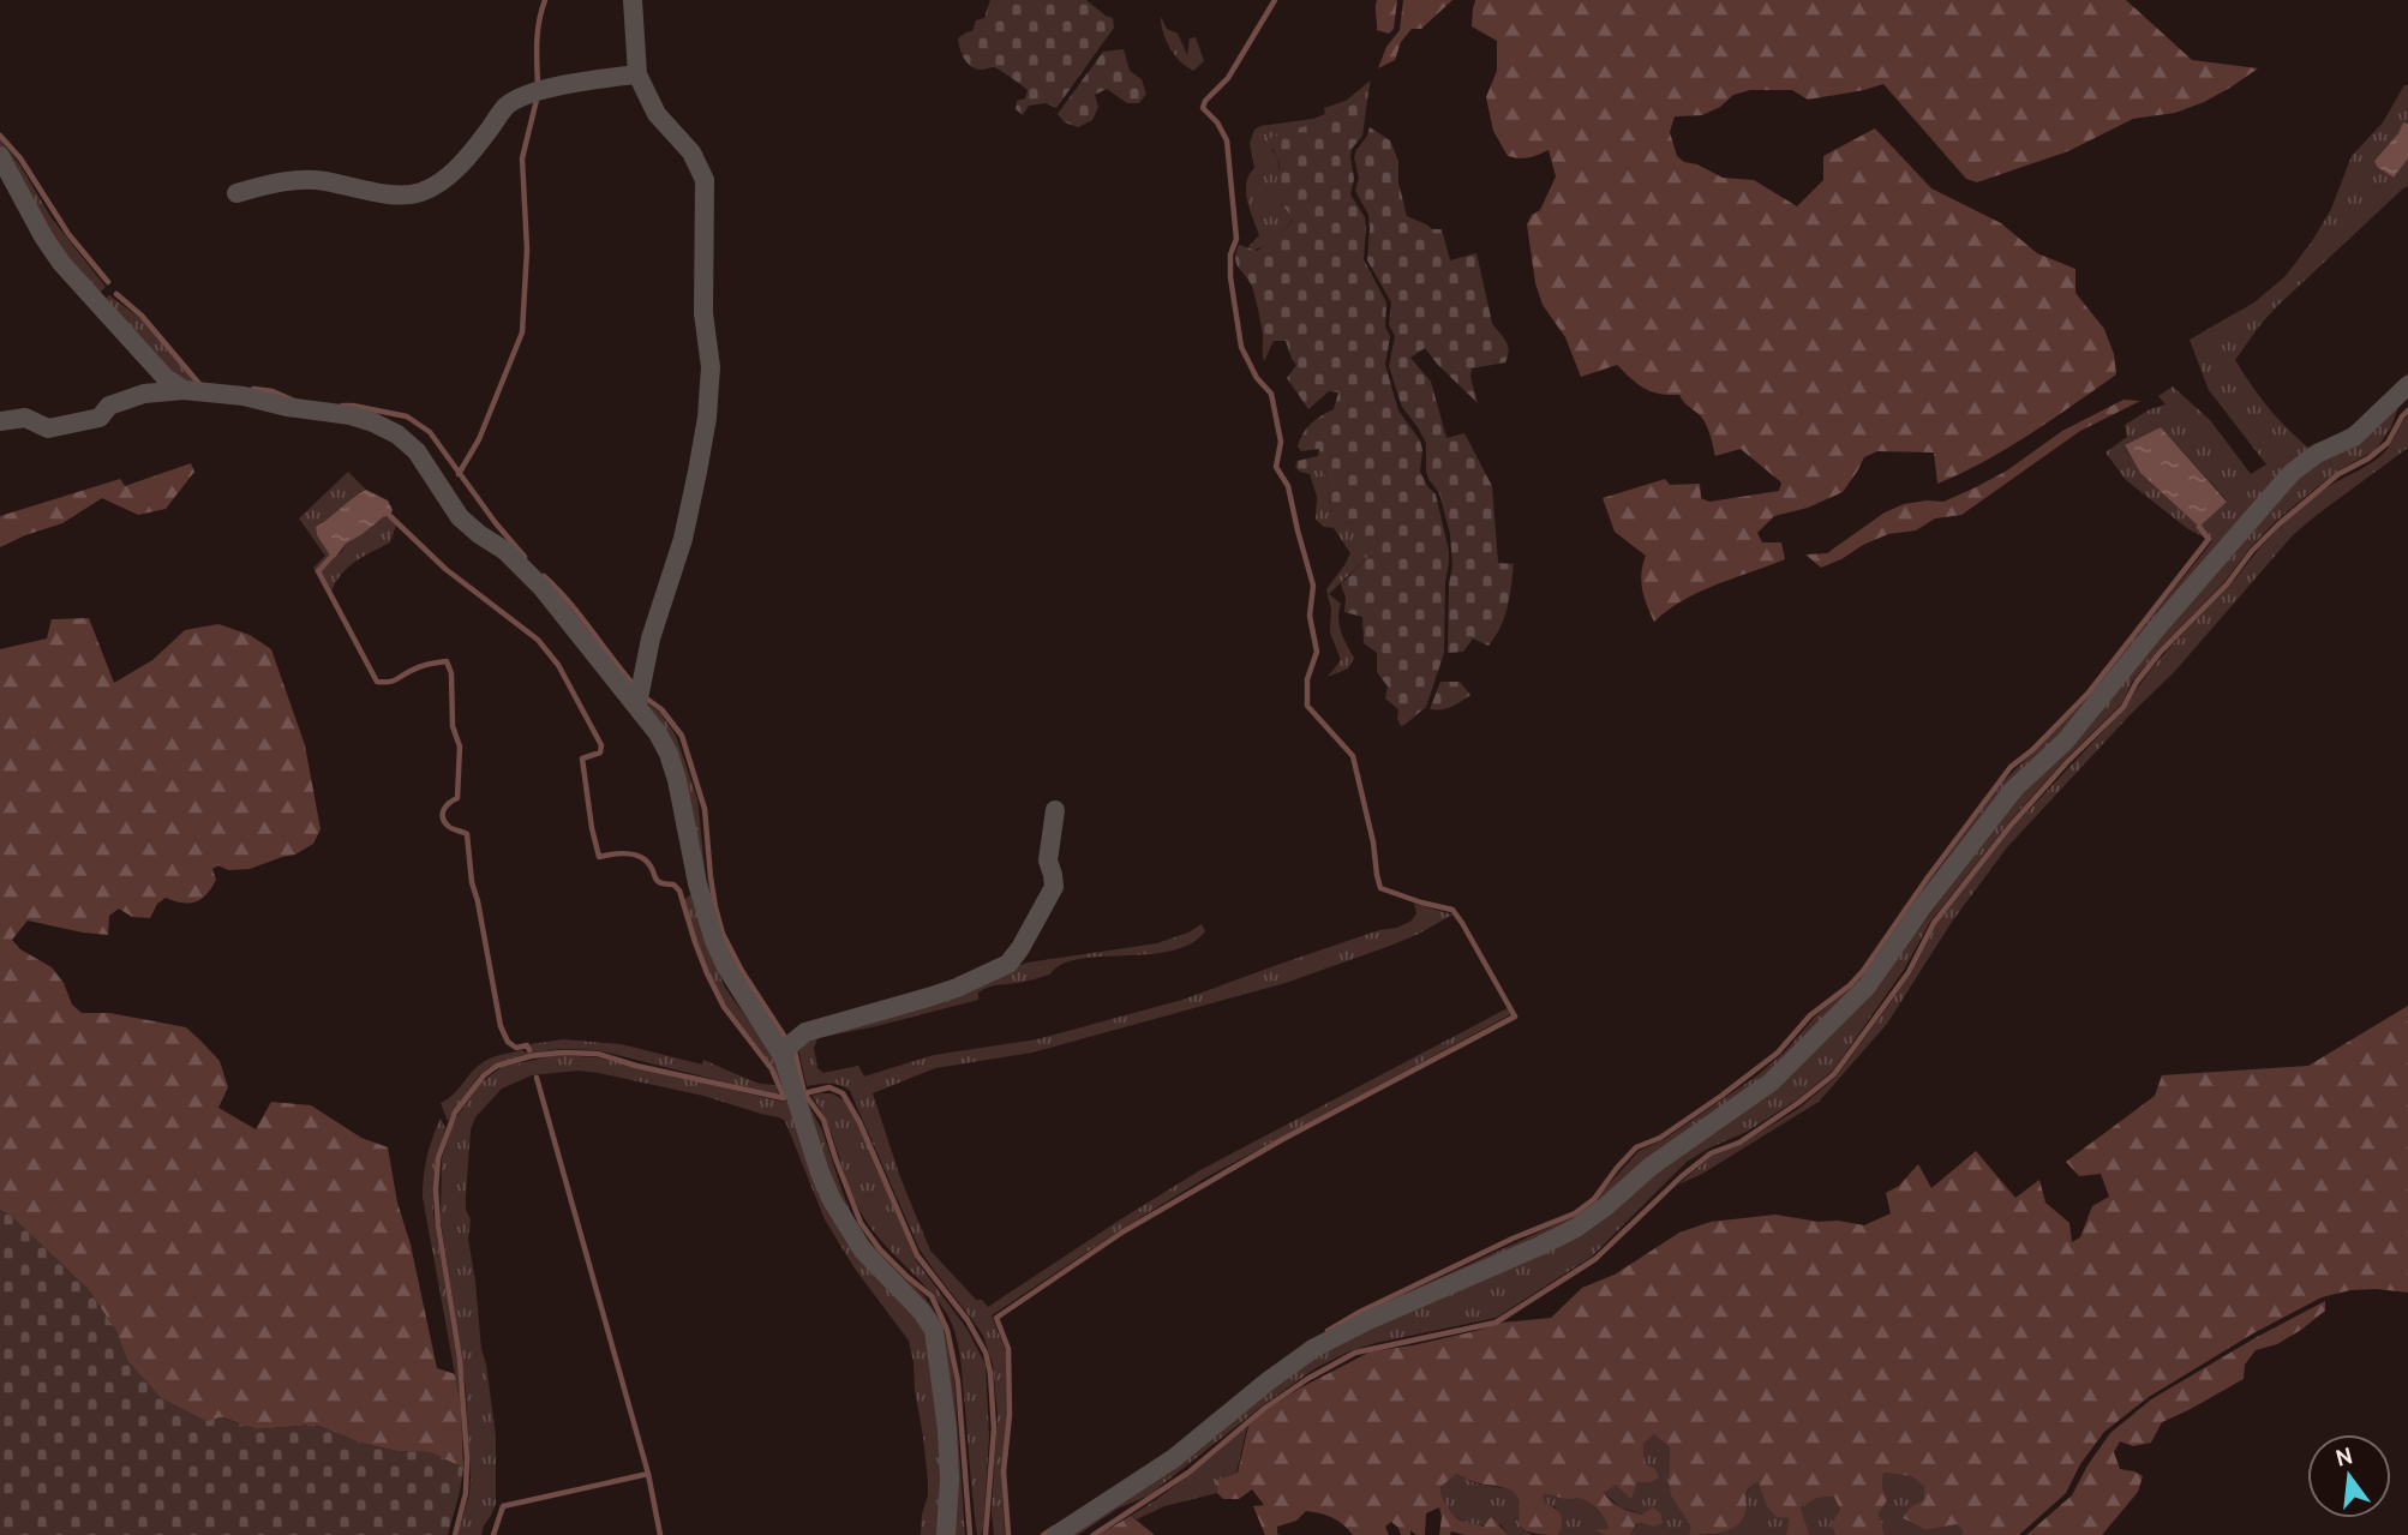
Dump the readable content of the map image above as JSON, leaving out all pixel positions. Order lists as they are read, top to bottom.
{
  "north": "top"
}
